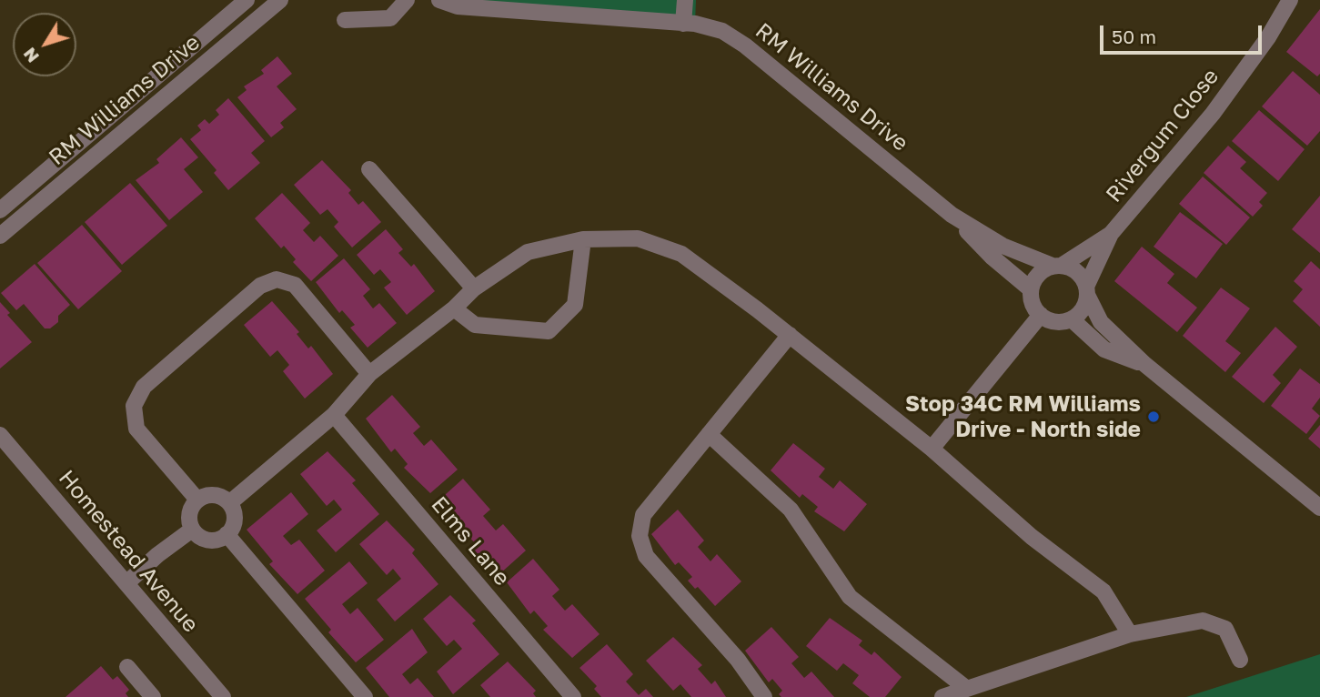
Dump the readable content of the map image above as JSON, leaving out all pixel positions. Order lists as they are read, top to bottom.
{
  "streets": {
    "street": [
      "RM Williams Drive",
      "Rivergum Close",
      "Elms Lane",
      "Homestead Avenue"
    ]
  },
  "crossings": [
    ["RM Williams Drive", "Rivergum Close"]
  ],
  "places": ["Stop 34C RM Williams Drive - North side"],
  "scale_bar": "50 m",
  "north": "bottom left"
}
